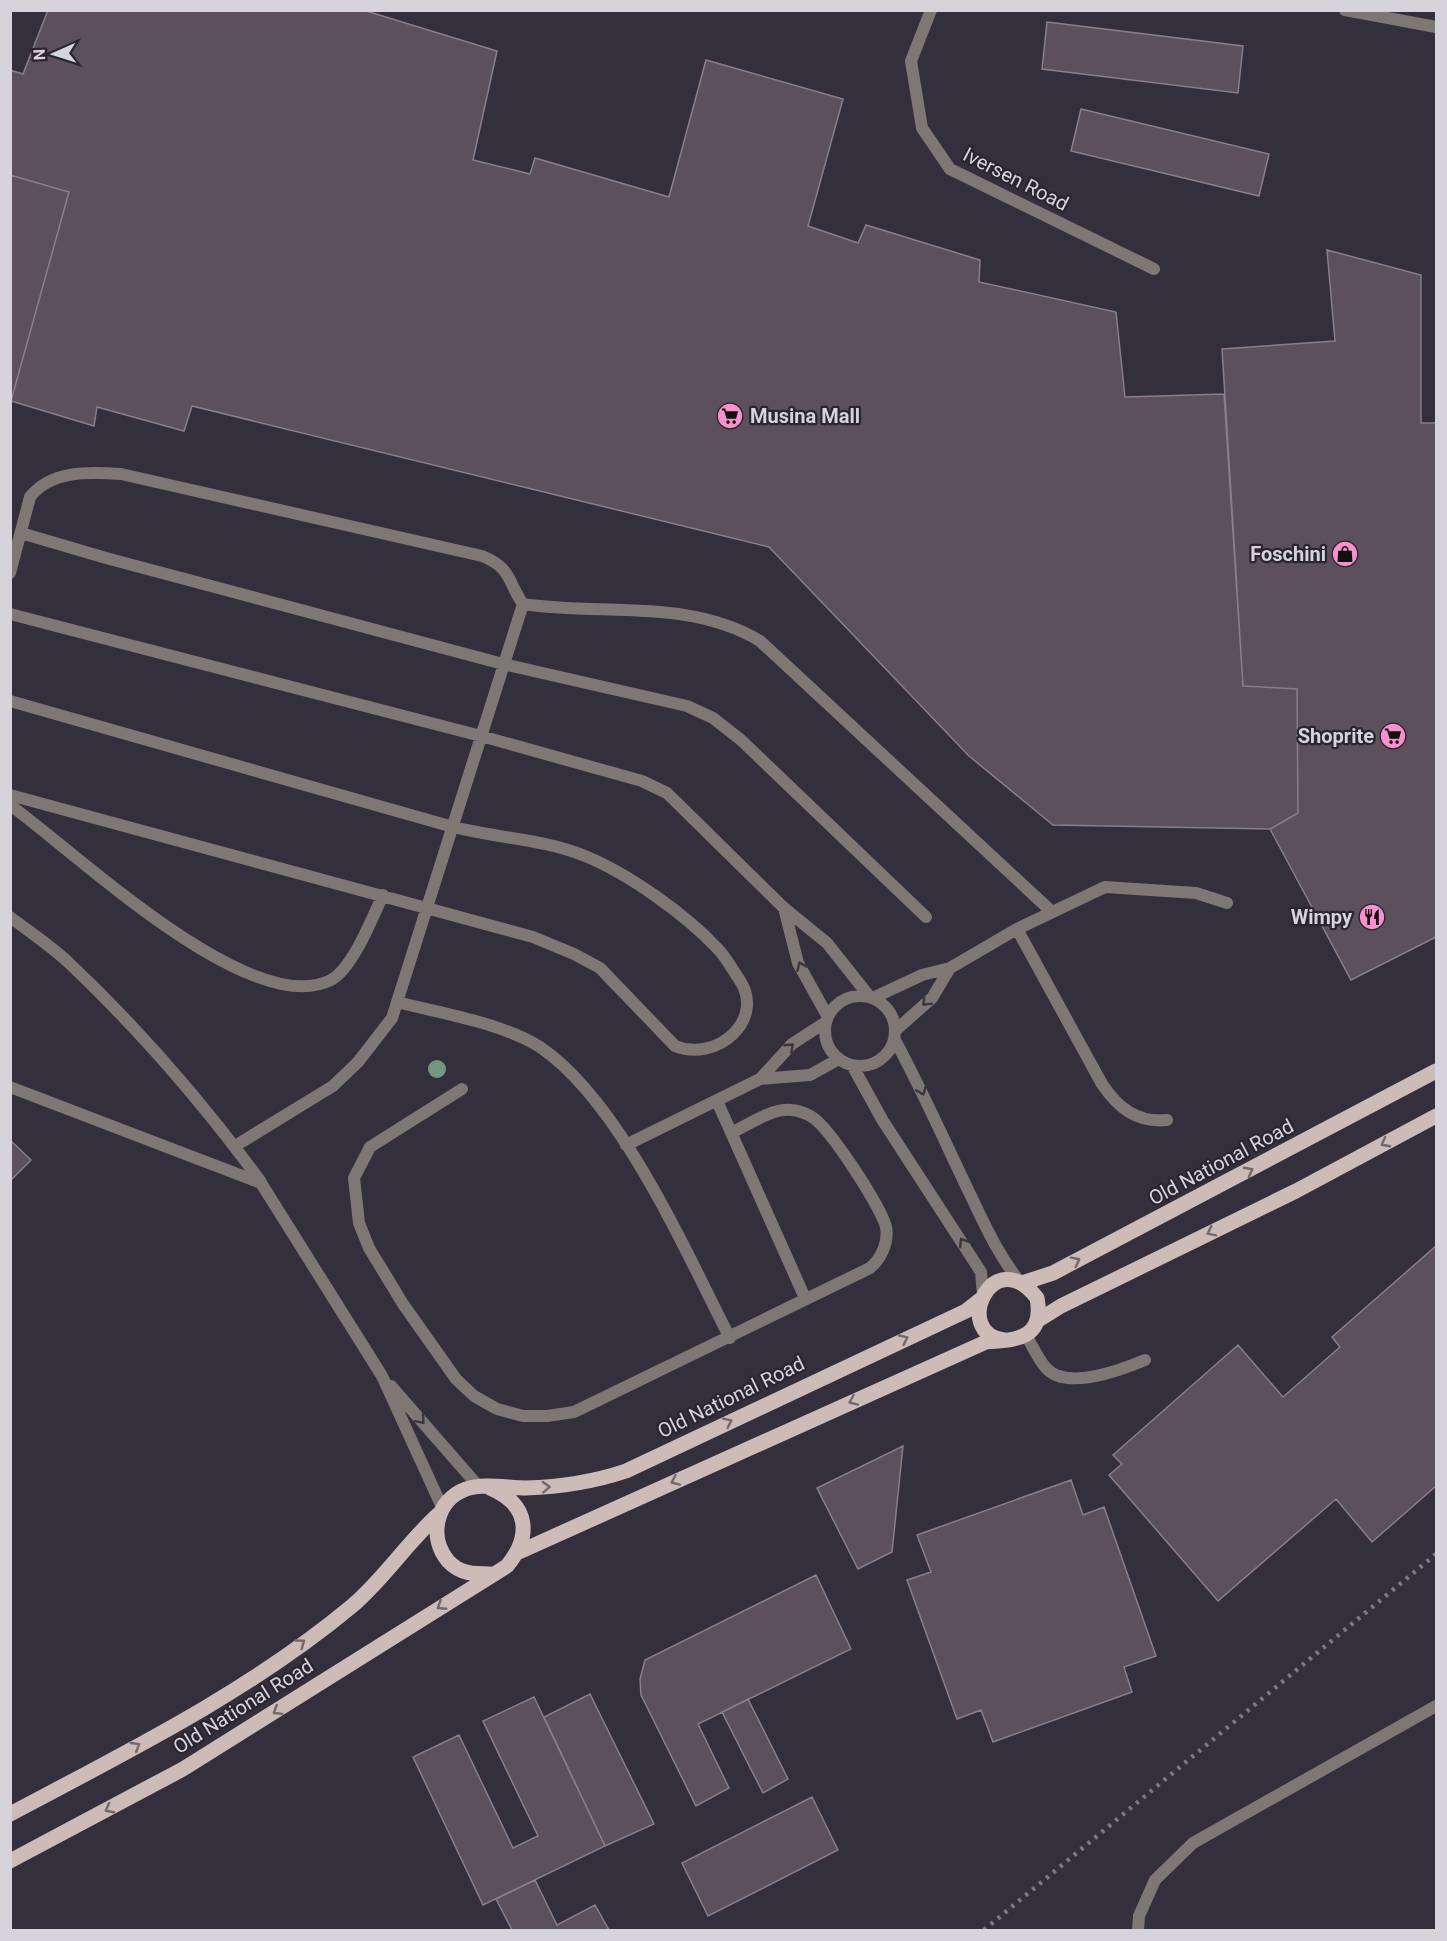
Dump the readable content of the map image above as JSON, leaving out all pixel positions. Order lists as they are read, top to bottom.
{
  "streets": {
    "main road": ["Old National Road"],
    "street": ["Iversen Road"]
  },
  "places": {
    "supermarket": ["Musina Mall", "Shoprite"],
    "shop": ["Foschini"],
    "restaurant": ["Wimpy"]
  },
  "north": "left"
}
